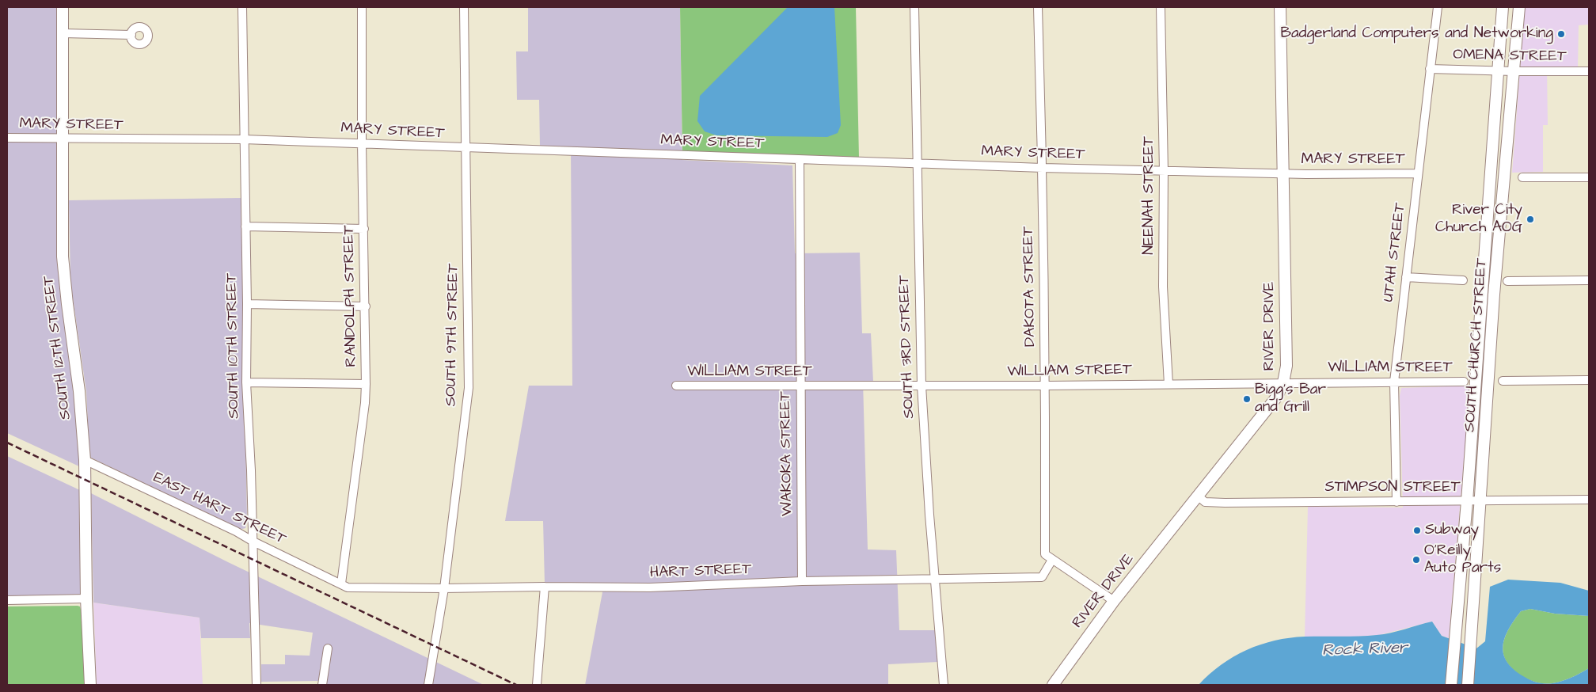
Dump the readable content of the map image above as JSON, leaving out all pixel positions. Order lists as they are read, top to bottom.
{
  "streets": {
    "street": [
      "OMENA STREET",
      "MARY STREET",
      "NEENAH STREET",
      "UTAH STREET",
      "DAKOTA STREET",
      "RANDOLPH STREET",
      "RIVER DRIVE",
      "SOUTH 9TH STREET",
      "SOUTH CHURCH STREET",
      "SOUTH 10TH STREET",
      "SOUTH 3RD STREET",
      "SOUTH 12TH STREET",
      "WILLIAM STREET",
      "WAKOKA STREET",
      "STIMPSON STREET",
      "EAST HART STREET",
      "HART STREET"
    ]
  },
  "crossings": [
    ["OMENA STREET", "UTAH STREET"],
    ["OMENA STREET", "SOUTH CHURCH STREET"],
    ["MARY STREET", "NEENAH STREET"],
    ["MARY STREET", "UTAH STREET"],
    ["MARY STREET", "DAKOTA STREET"],
    ["MARY STREET", "RANDOLPH STREET"],
    ["MARY STREET", "RIVER DRIVE"],
    ["MARY STREET", "SOUTH 9TH STREET"],
    ["MARY STREET", "SOUTH 10TH STREET"],
    ["MARY STREET", "SOUTH 3RD STREET"],
    ["MARY STREET", "SOUTH 12TH STREET"],
    ["MARY STREET", "WAKOKA STREET"],
    ["NEENAH STREET", "WILLIAM STREET"],
    ["UTAH STREET", "WILLIAM STREET"],
    ["UTAH STREET", "STIMPSON STREET"],
    ["DAKOTA STREET", "WILLIAM STREET"],
    ["DAKOTA STREET", "HART STREET"],
    ["RANDOLPH STREET", "EAST HART STREET"],
    ["RANDOLPH STREET", "HART STREET"],
    ["RIVER DRIVE", "WILLIAM STREET"],
    ["RIVER DRIVE", "STIMPSON STREET"],
    ["SOUTH 9TH STREET", "HART STREET"],
    ["SOUTH CHURCH STREET", "STIMPSON STREET"],
    ["SOUTH 10TH STREET", "EAST HART STREET"],
    ["SOUTH 3RD STREET", "WILLIAM STREET"],
    ["SOUTH 3RD STREET", "HART STREET"],
    ["SOUTH 12TH STREET", "EAST HART STREET"],
    ["WILLIAM STREET", "WAKOKA STREET"],
    ["WAKOKA STREET", "HART STREET"],
    ["EAST HART STREET", "HART STREET"]
  ],
  "water": ["Rock River"],
  "places": [
    "Badgerland Computers and Networking",
    "River City Church AOG",
    "Bigg's Bar and Grill",
    "Subway",
    "O'Reilly Auto Parts"
  ]
}
